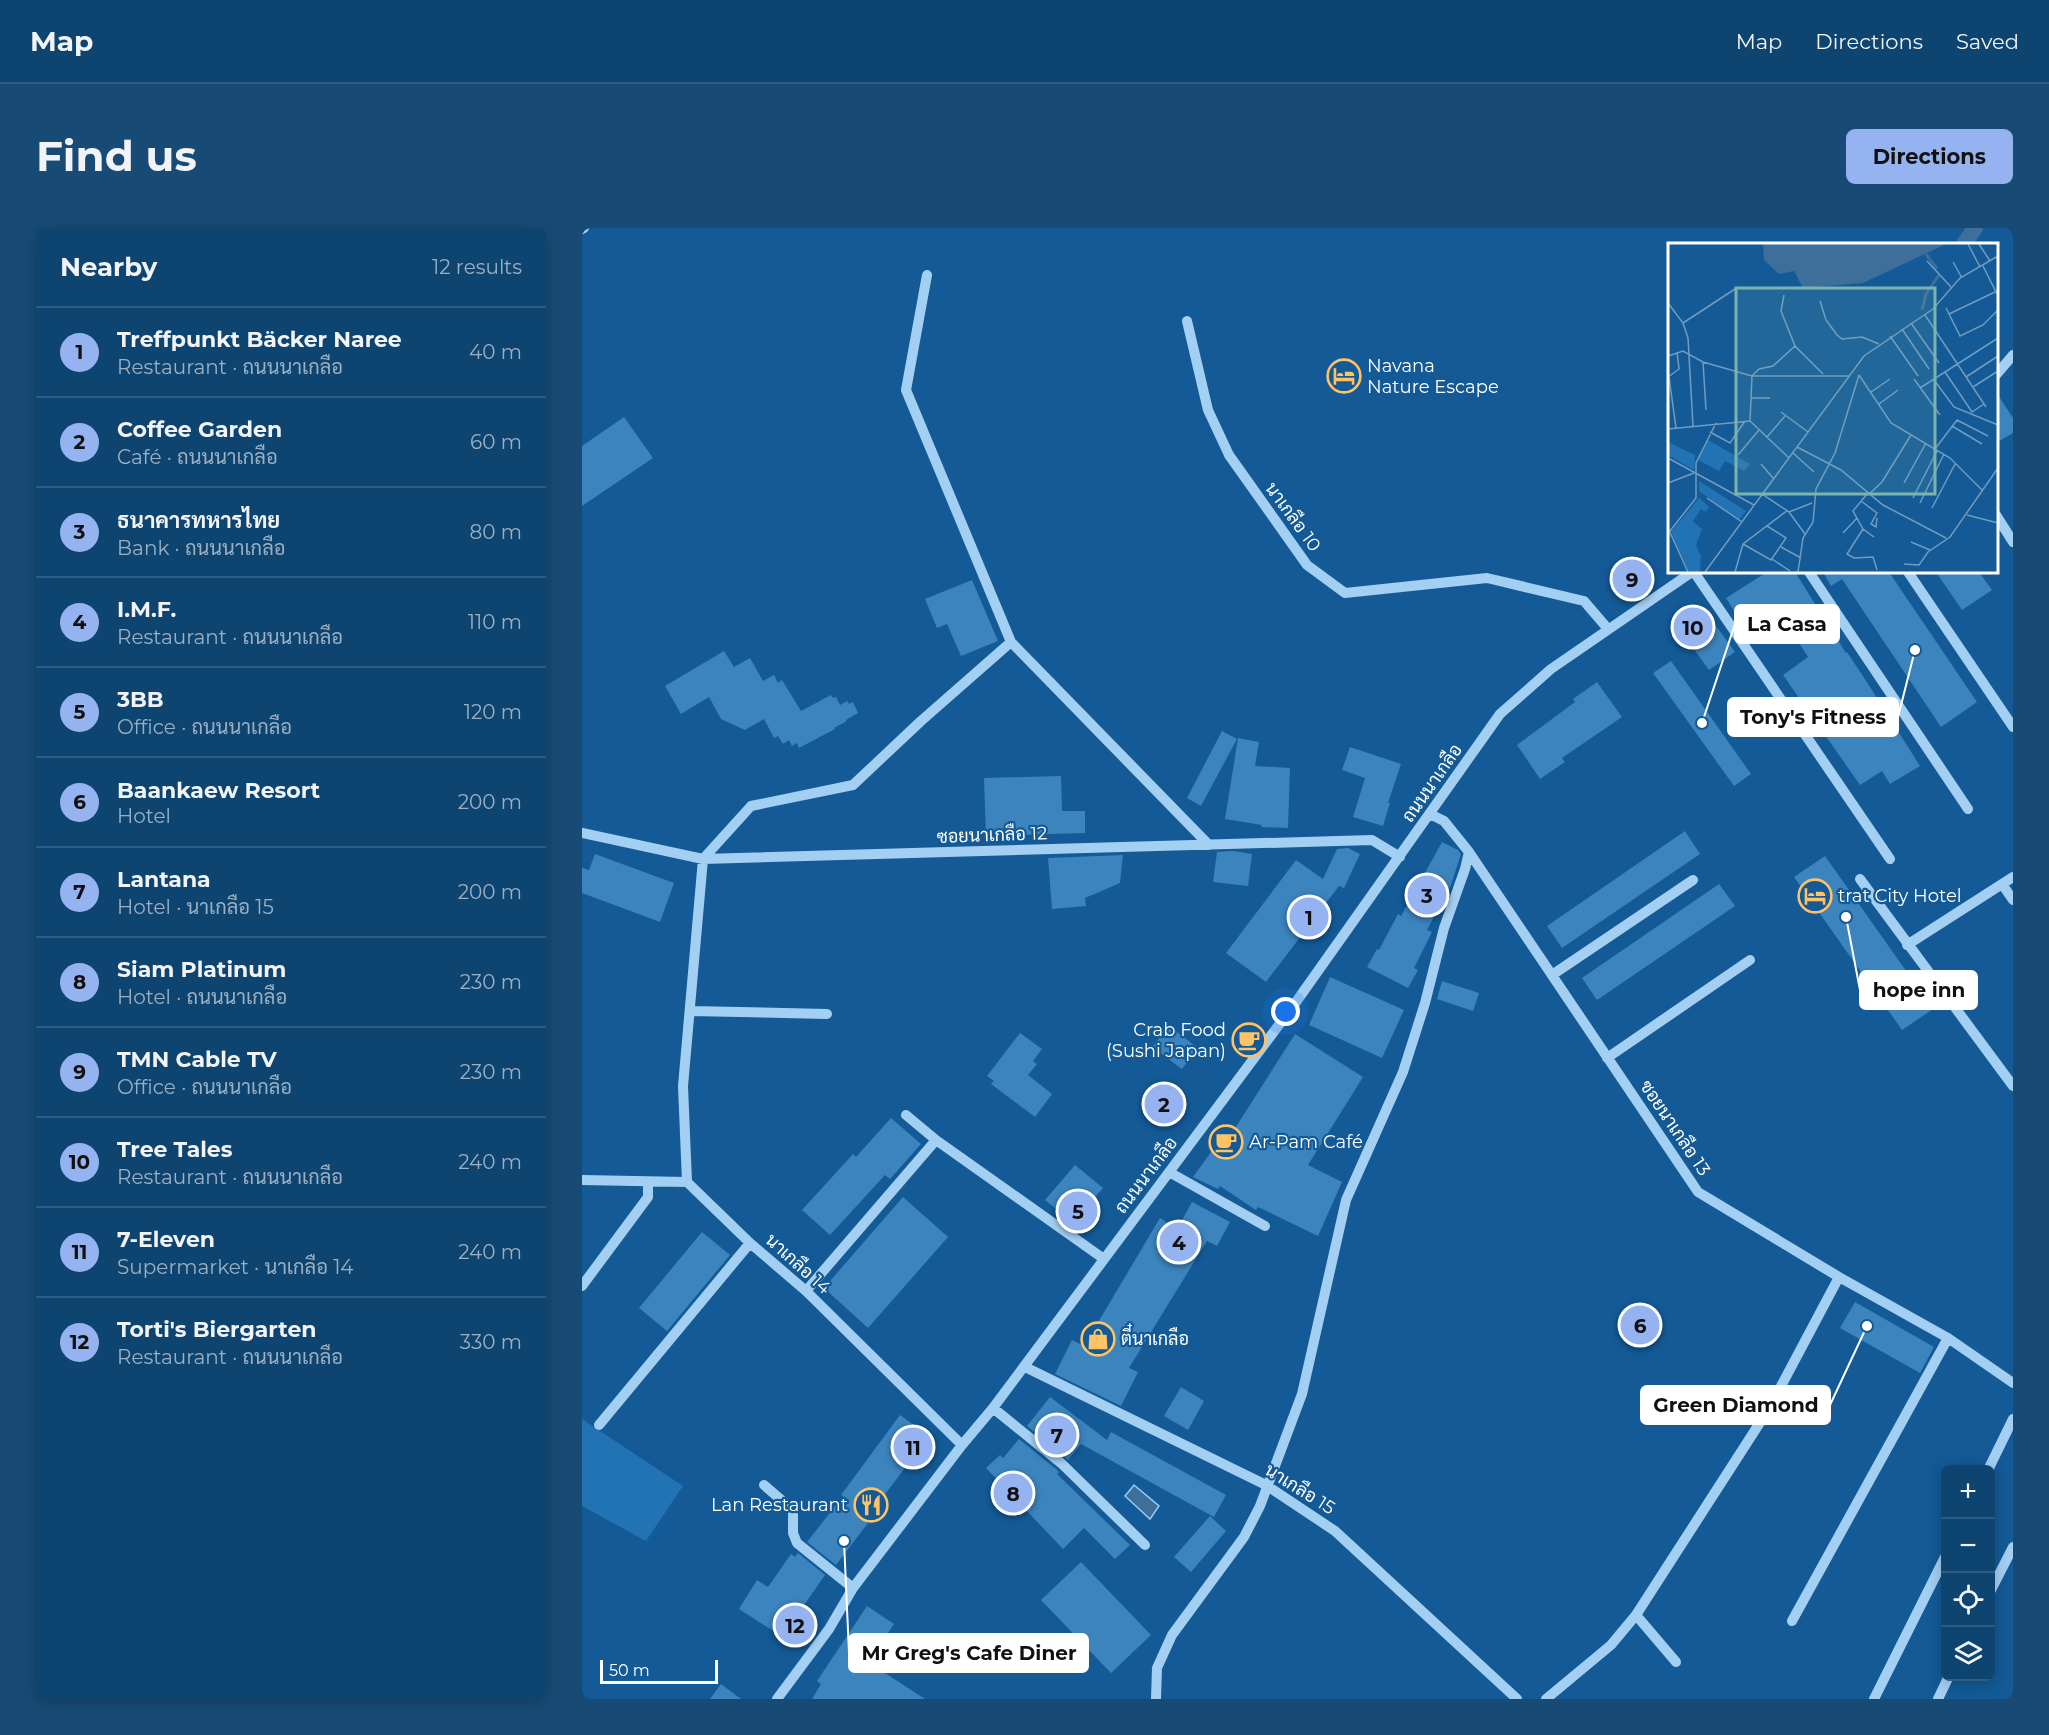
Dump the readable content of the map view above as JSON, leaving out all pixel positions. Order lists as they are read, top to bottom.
{
  "streets": {
    "street": [
      "นาเกลือ 10",
      "ถนนนาเกลือ",
      "ซอยนาเกลือ 12",
      "ซอยนาเกลือ 13",
      "นาเกลือ 14",
      "นาเกลือ 15"
    ]
  },
  "crossings": [
    ["นาเกลือ 10", "ถนนนาเกลือ"],
    ["ถนนนาเกลือ", "ซอยนาเกลือ 12"],
    ["ถนนนาเกลือ", "ซอยนาเกลือ 13"],
    ["ถนนนาเกลือ", "นาเกลือ 14"],
    ["ถนนนาเกลือ", "นาเกลือ 15"]
  ],
  "places": {
    "hotel": ["Navana Nature Escape", "trat City Hotel"],
    "other": [
      "Tony's Fitness",
      "La Casa",
      "hope inn",
      "Green Diamond",
      "Mr Greg's Cafe Diner"
    ],
    "cafe": ["Crab Food (Sushi Japan)", "Ar-Pam Café"],
    "shop": ["ตี๋นาเกลือ"],
    "restaurant": ["Lan Restaurant"]
  },
  "scale_bar": "50 m",
  "page": {
    "header": "Map",
    "nav": ["Map", "Directions", "Saved"],
    "buttons": "Directions",
    "title": "Find us",
    "heading": ["Nearby", "12 results"],
    "list": [
      {
        "mark": "1",
        "name": "Treffpunkt Bäcker Naree",
        "note": "Restaurant · ถนนนาเกลือ",
        "value": "40 m"
      },
      {
        "mark": "2",
        "name": "Coffee Garden",
        "note": "Café · ถนนนาเกลือ",
        "value": "60 m"
      },
      {
        "mark": "3",
        "name": "ธนาคารทหารไทย",
        "note": "Bank · ถนนนาเกลือ",
        "value": "80 m"
      },
      {
        "mark": "4",
        "name": "I.M.F.",
        "note": "Restaurant · ถนนนาเกลือ",
        "value": "110 m"
      },
      {
        "mark": "5",
        "name": "3BB",
        "note": "Office · ถนนนาเกลือ",
        "value": "120 m"
      },
      {
        "mark": "6",
        "name": "Baankaew Resort",
        "note": "Hotel",
        "value": "200 m"
      },
      {
        "mark": "7",
        "name": "Lantana",
        "note": "Hotel · นาเกลือ 15",
        "value": "200 m"
      },
      {
        "mark": "8",
        "name": "Siam Platinum",
        "note": "Hotel · ถนนนาเกลือ",
        "value": "230 m"
      },
      {
        "mark": "9",
        "name": "TMN Cable TV",
        "note": "Office · ถนนนาเกลือ",
        "value": "230 m"
      },
      {
        "mark": "10",
        "name": "Tree Tales",
        "note": "Restaurant · ถนนนาเกลือ",
        "value": "240 m"
      },
      {
        "mark": "11",
        "name": "7-Eleven",
        "note": "Supermarket · นาเกลือ 14",
        "value": "240 m"
      },
      {
        "mark": "12",
        "name": "Torti's Biergarten",
        "note": "Restaurant · ถนนนาเกลือ",
        "value": "330 m"
      }
    ],
    "pins": [
      "9",
      "10",
      "3",
      "1",
      "2",
      "5",
      "4",
      "6",
      "7",
      "11",
      "8",
      "12"
    ],
    "map_buttons": ["+", "−"],
    "scale": "50 m"
  }
}
